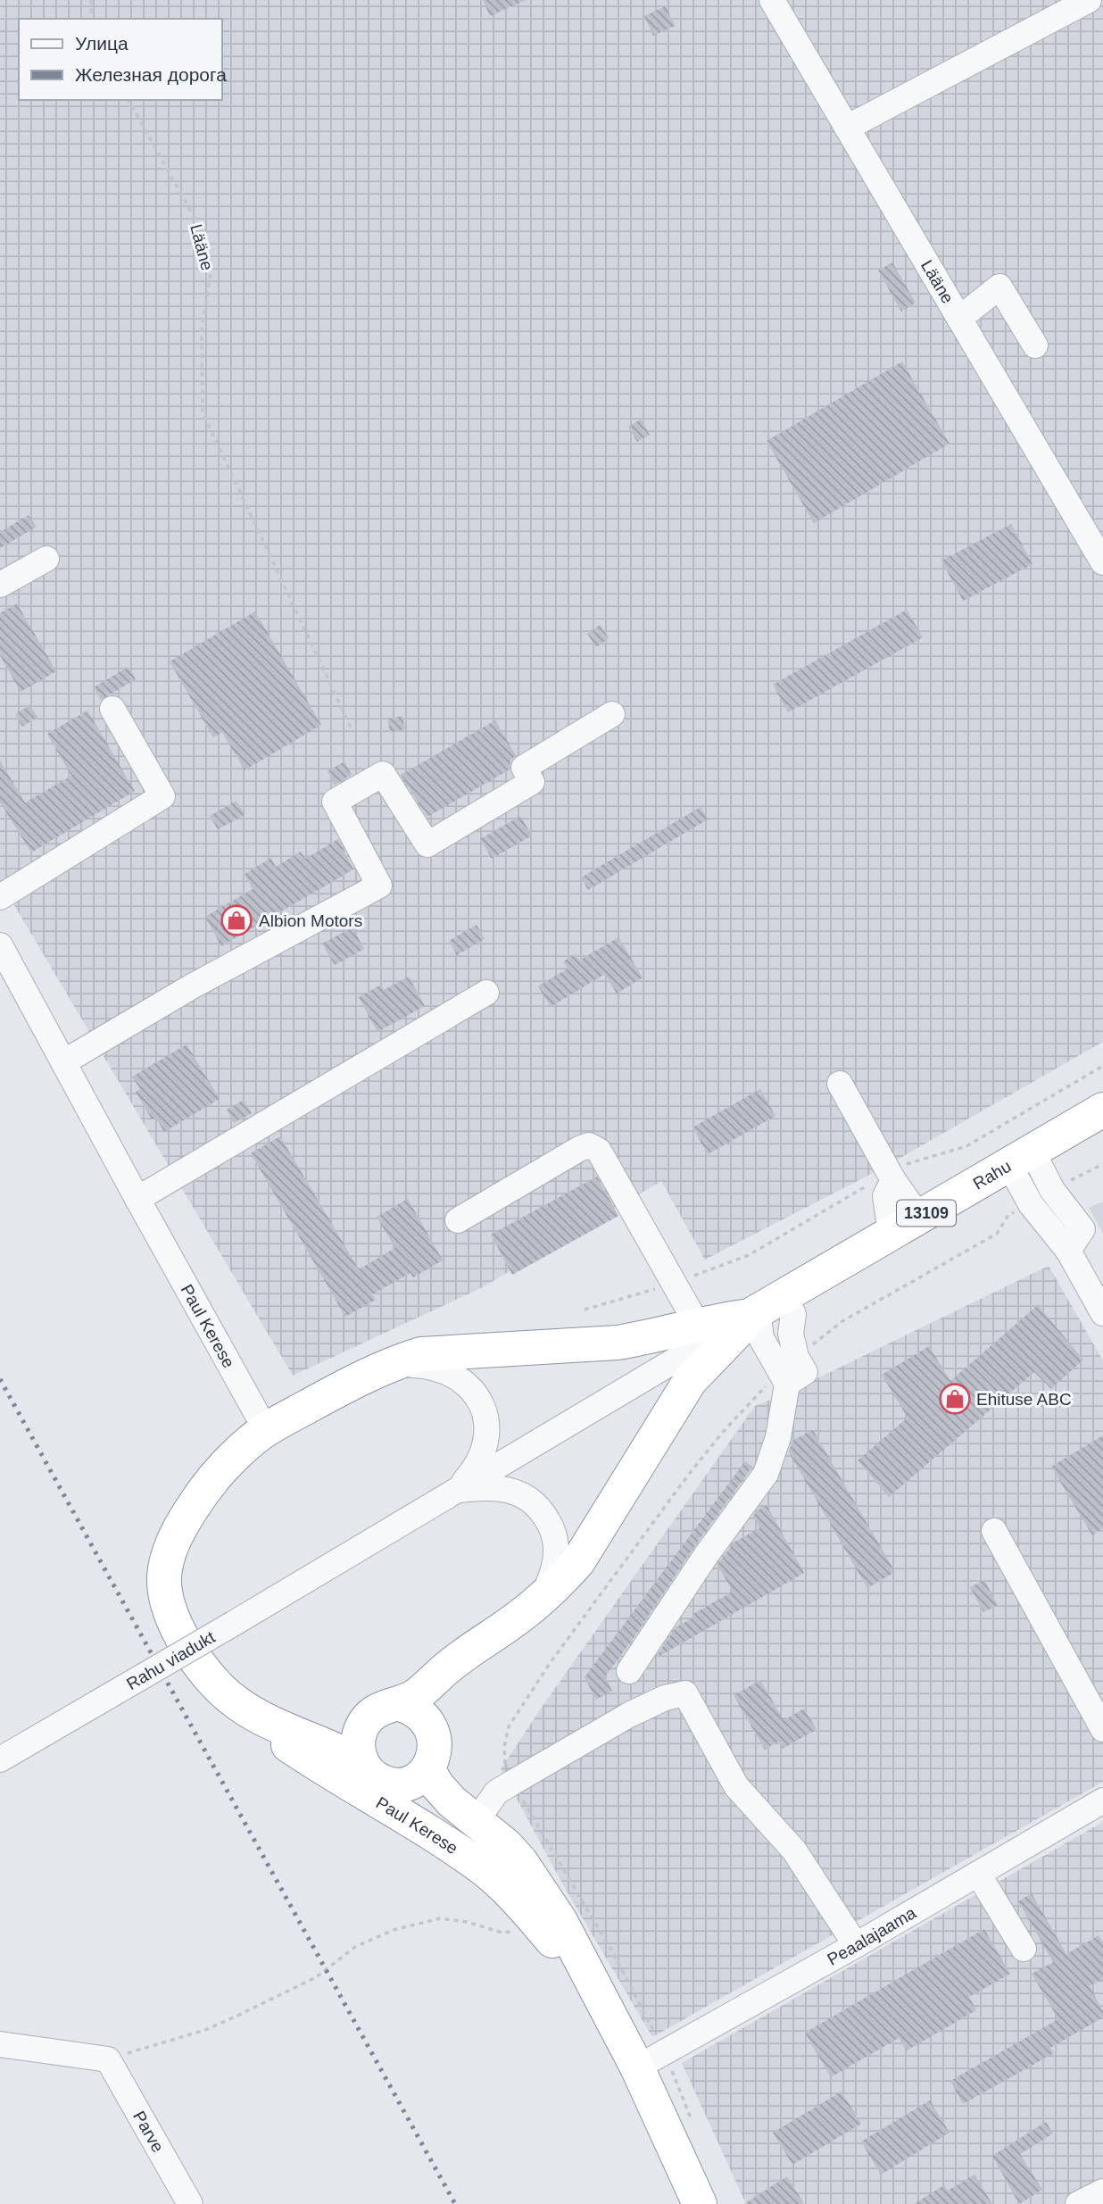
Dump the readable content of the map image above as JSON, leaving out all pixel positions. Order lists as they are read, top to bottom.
{
  "streets": {
    "highway": ["Rahu", "13109", "Paul Kerese"],
    "street": [
      "Lääne",
      "Rahu viadukt",
      "Peaalajaama",
      "Parve"
    ]
  },
  "crossings": [
    ["Rahu", "13109"],
    ["13109", "Rahu viadukt"],
    ["Paul Kerese", "Peaalajaama"]
  ],
  "places": {
    "shop": ["Albion Motors", "Ehituse ABC"]
  },
  "legend": ["Улица", "Железная дорога"]
}
